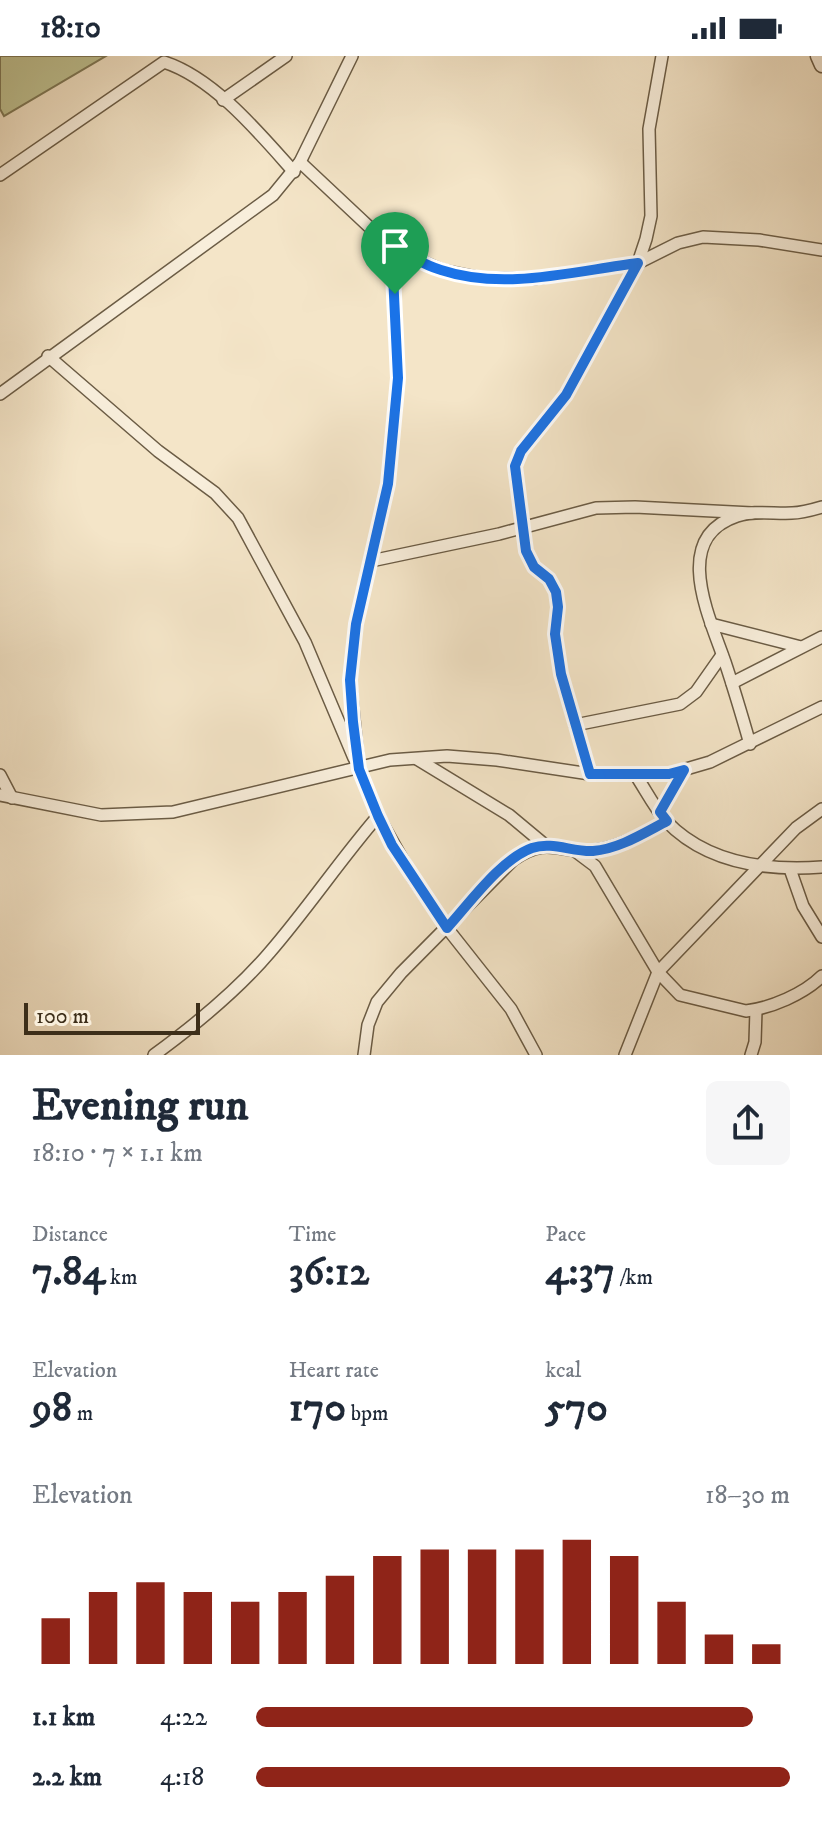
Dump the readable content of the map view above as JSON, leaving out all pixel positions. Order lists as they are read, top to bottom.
{
  "scale_bar": "100 m",
  "page": {
    "status": "18:10",
    "scale": "100 m",
    "heading": ["Evening run", "18:10 · 7 × 1.1 km"],
    "stats": [
      ["Distance", "7.84 km"],
      ["Time", "36:12"],
      ["Pace", "4:37 /km"],
      ["Elevation", "98 m"],
      ["Heart rate", "170 bpm"],
      ["kcal", "570"]
    ],
    "chart": ["Elevation", "18–30 m"],
    "list": [
      {
        "name": "1.1 km",
        "note": "4:22"
      },
      {
        "name": "2.2 km",
        "note": "4:18"
      }
    ]
  }
}
